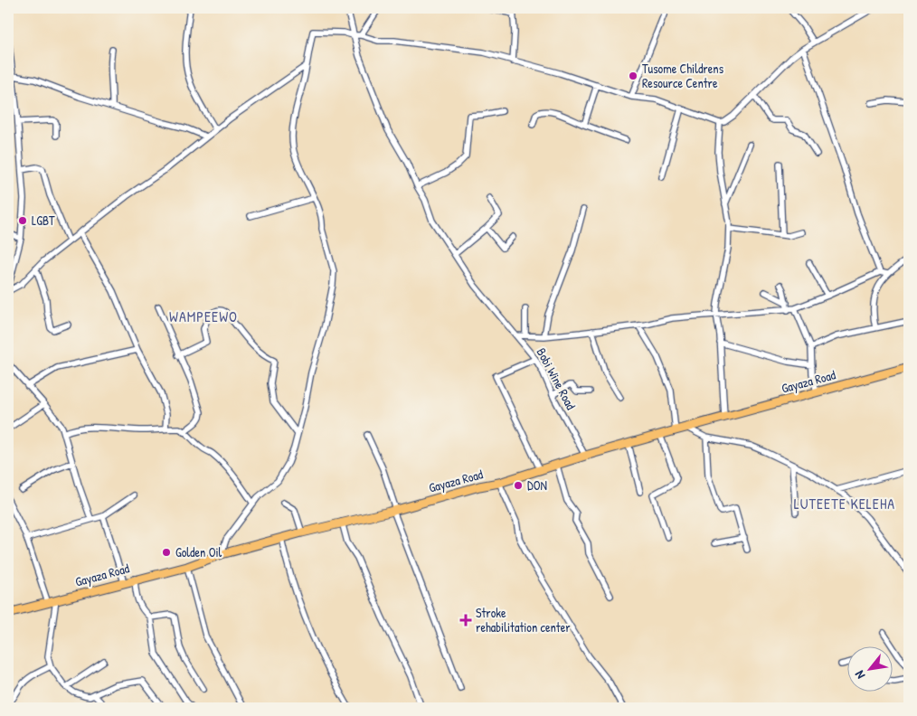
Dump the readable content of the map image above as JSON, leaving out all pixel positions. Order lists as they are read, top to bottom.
{
  "streets": {
    "main road": ["Gayaza Road"],
    "street": ["Bobi Wine Road"]
  },
  "crossings": [
    ["Bobi Wine Road", "Gayaza Road"]
  ],
  "districts": ["WAMPEEWO", "LUTEETE KELEHA"],
  "places": {
    "other": [
      "Tusome Childrens Resource Centre",
      "LGBT",
      "DON",
      "Golden Oil"
    ],
    "health": ["Stroke rehabilitation center"]
  },
  "north": "bottom left"
}
